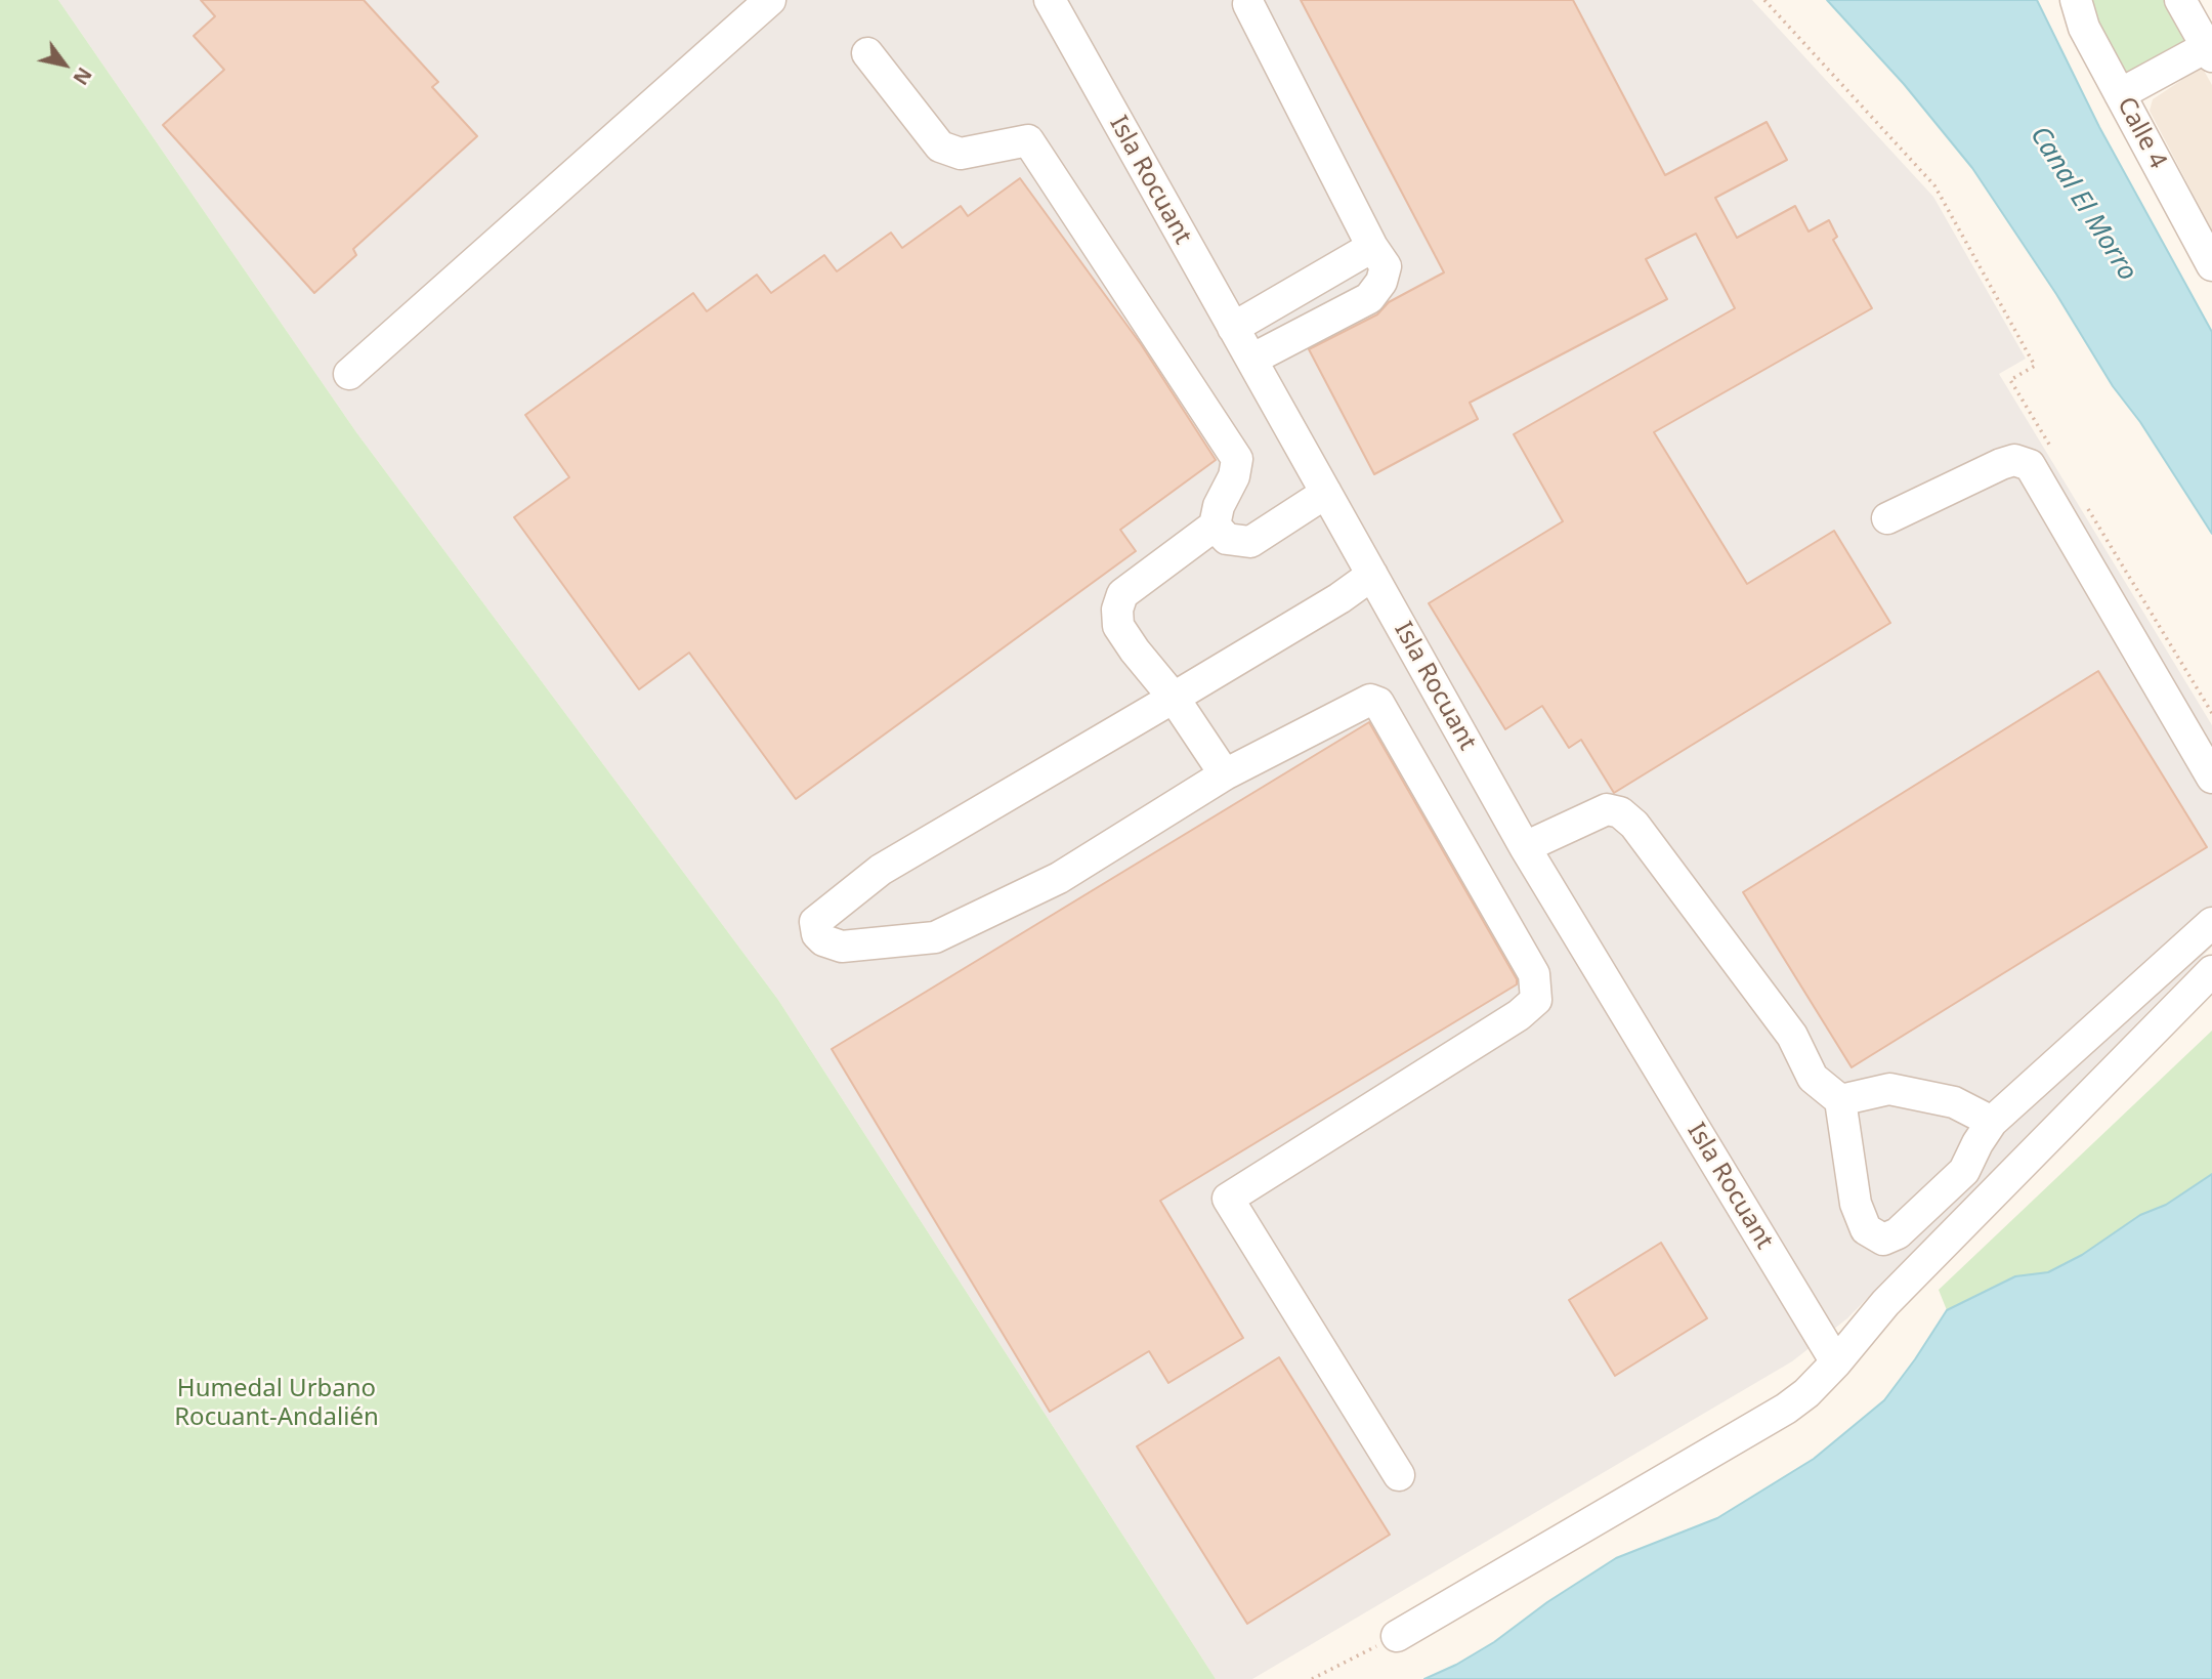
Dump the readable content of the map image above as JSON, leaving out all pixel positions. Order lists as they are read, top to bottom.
{
  "streets": {
    "street": ["Calle 4", "Isla Rocuant"]
  },
  "water": ["Canal El Morro"],
  "parks": ["Humedal Urbano Rocuant-Andalién"],
  "north": "bottom right"
}
